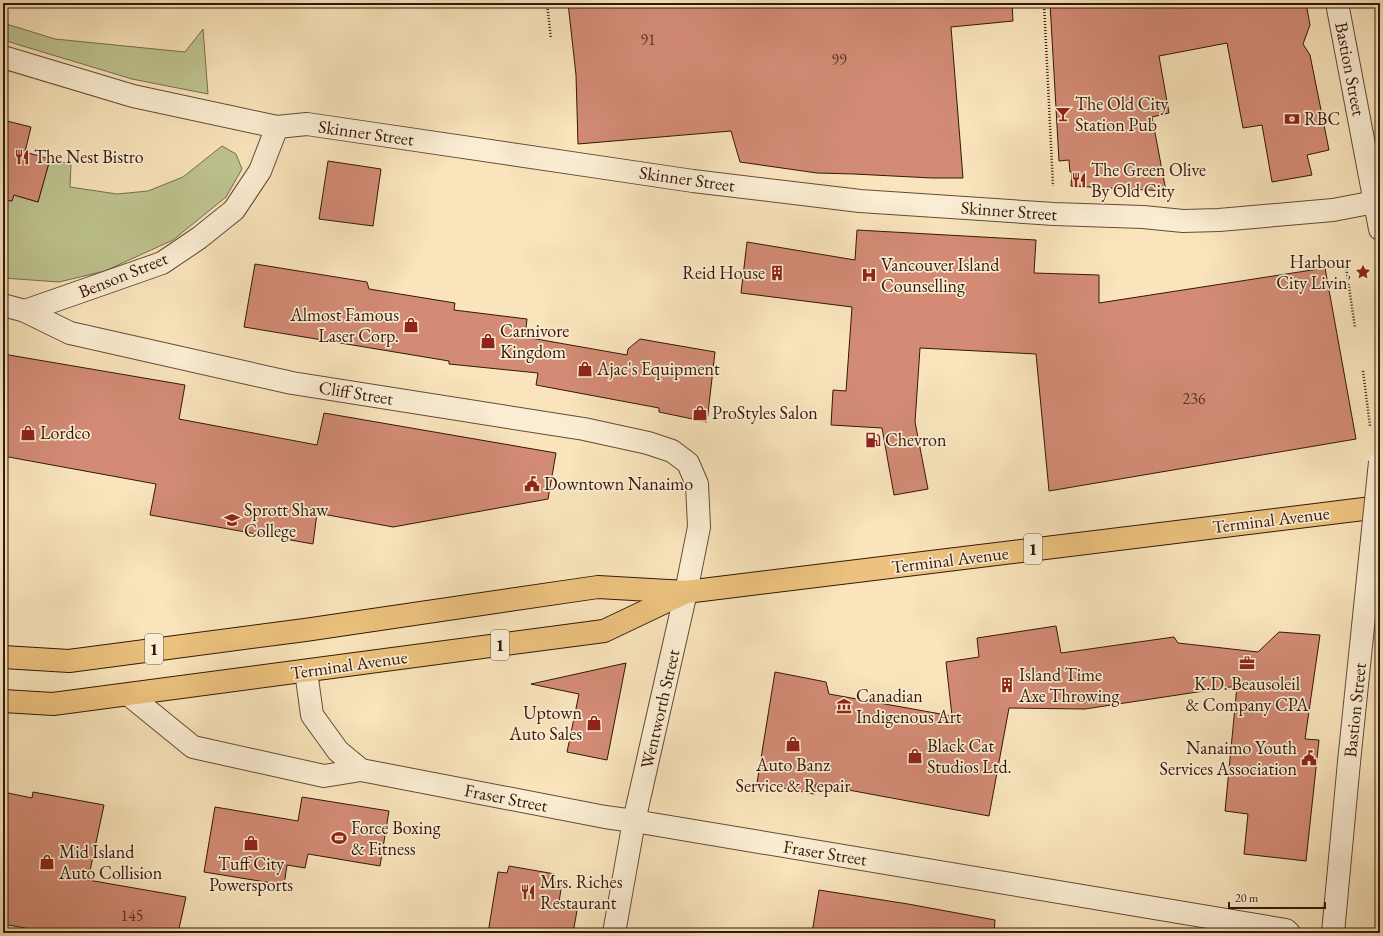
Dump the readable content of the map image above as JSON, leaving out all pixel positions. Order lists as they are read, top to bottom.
{
  "streets": {
    "highway": ["Terminal Avenue", "1"],
    "street": [
      "Bastion Street",
      "Skinner Street",
      "Benson Street",
      "Cliff Street",
      "Wentworth Street",
      "Fraser Street"
    ]
  },
  "crossings": [
    ["Bastion Street", "Skinner Street"],
    ["Skinner Street", "Benson Street"],
    ["Benson Street", "Cliff Street"],
    ["Cliff Street", "Wentworth Street"],
    ["Terminal Avenue", "Wentworth Street"],
    ["Terminal Avenue", "Fraser Street"],
    ["Wentworth Street", "Fraser Street"]
  ],
  "places": {
    "bar": ["The Old City Station Pub"],
    "bank": ["RBC"],
    "restaurant": ["The Nest Bistro", "The Green Olive By Old City", "Mrs. Riches Restaurant"],
    "place": ["Harbour City Livin'"],
    "building": ["Reid House", "Island Time Axe Throwing"],
    "hospital": ["Vancouver Island Counselling"],
    "shop": [
      "Almost Famous Laser Corp.",
      "Carnivore Kingdom",
      "Ajac's Equipment",
      "ProStyles Salon",
      "Lordco",
      "Uptown Auto Sales",
      "Auto Banz Service & Repair",
      "Black Cat Studios Ltd.",
      "Tuff City Powersports",
      "Mid Island Auto Collision"
    ],
    "fuel station": ["Chevron"],
    "public building": ["Downtown Nanaimo", "Nanaimo Youth Services Association"],
    "school or university": ["Sprott Shaw College"],
    "office": ["K.D. Beausoleil & Company CPA"],
    "museum": ["Canadian Indigenous Art"],
    "sports": ["Force Boxing & Fitness"]
  },
  "house_numbers": [
    "91",
    "99",
    "236",
    "145"
  ],
  "scale_bar": "20 m"
}
